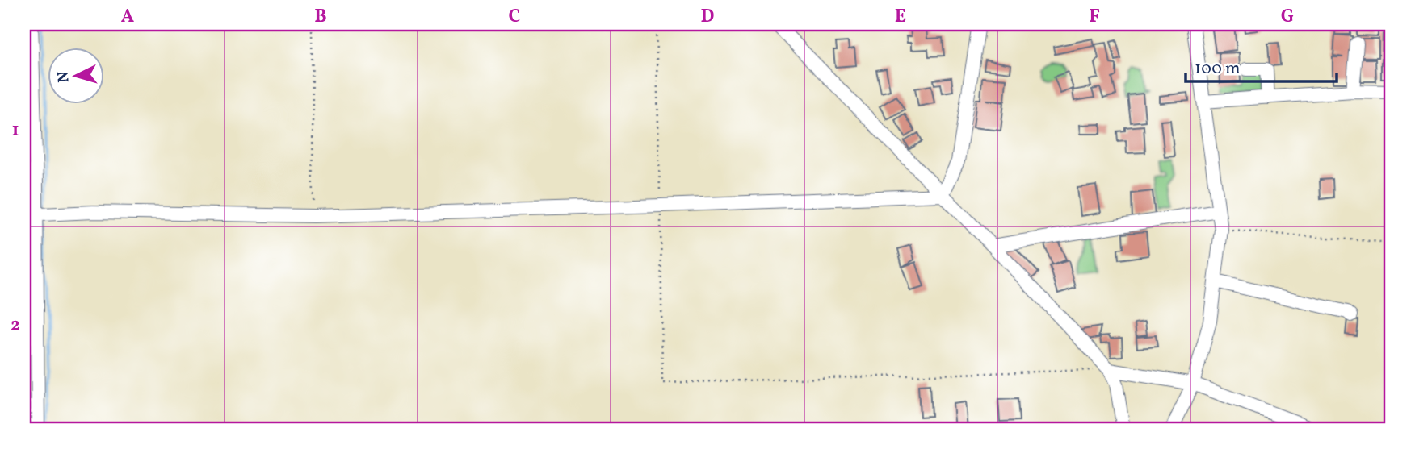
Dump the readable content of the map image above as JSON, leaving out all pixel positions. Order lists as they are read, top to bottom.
{
  "scale_bar": "100 m",
  "north": "left",
  "grid": {
    "columns": [
      "A",
      "B",
      "C",
      "D",
      "E",
      "F",
      "G"
    ],
    "rows": ["1", "2"]
  }
}
